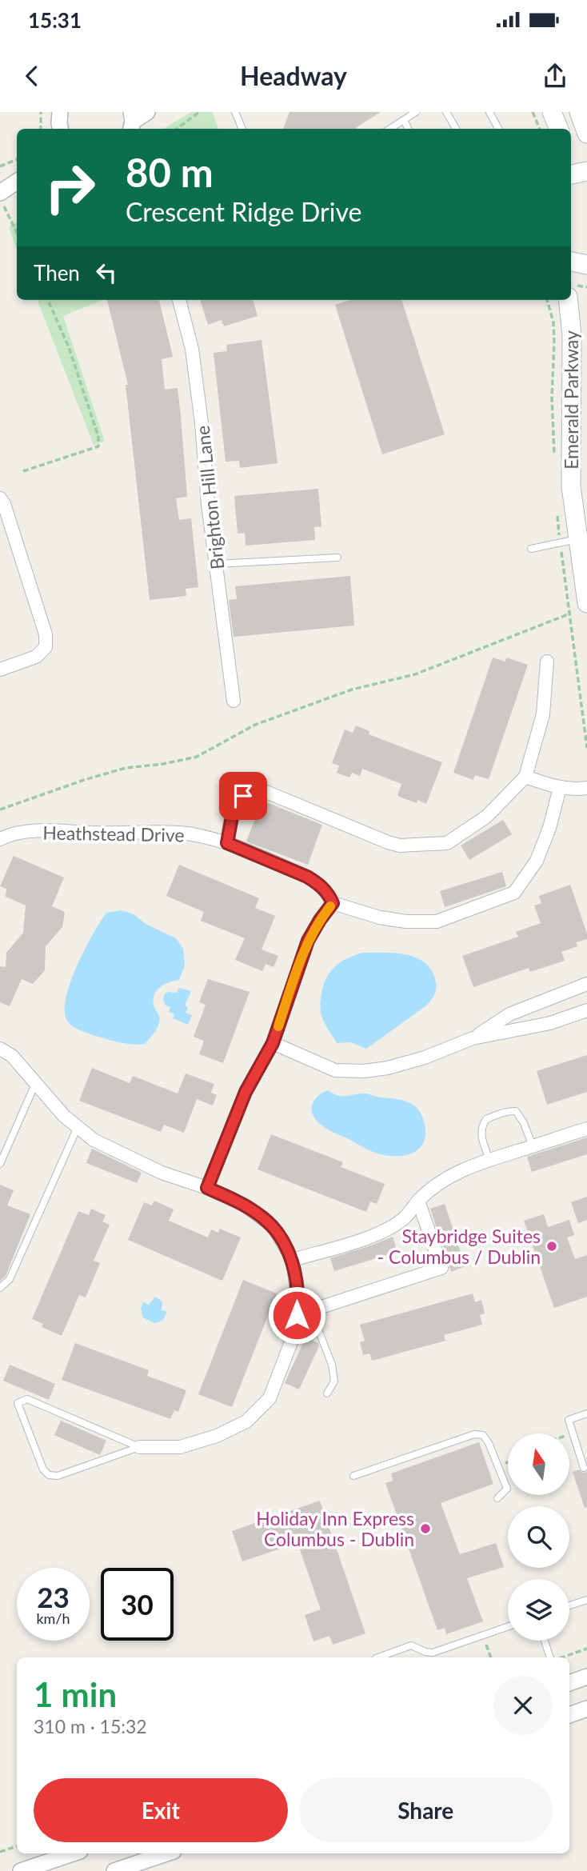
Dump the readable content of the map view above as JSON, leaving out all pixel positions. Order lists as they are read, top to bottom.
{
  "streets": {
    "main road": ["Emerald Parkway"],
    "street": ["Brighton Hill Lane", "Heathstead Drive"]
  },
  "places": ["Staybridge Suites - Columbus / Dublin", "Holiday Inn Express Columbus - Dublin"],
  "north": "top",
  "page": {
    "status": "15:31",
    "header": "Headway",
    "turn": ["80 m", "Crescent Ridge Drive"],
    "then": "Then",
    "speed": "23 km/h",
    "limit": "30",
    "heading": ["1 min", "310 m · 15:32"],
    "buttons": ["Exit", "Share"]
  }
}
